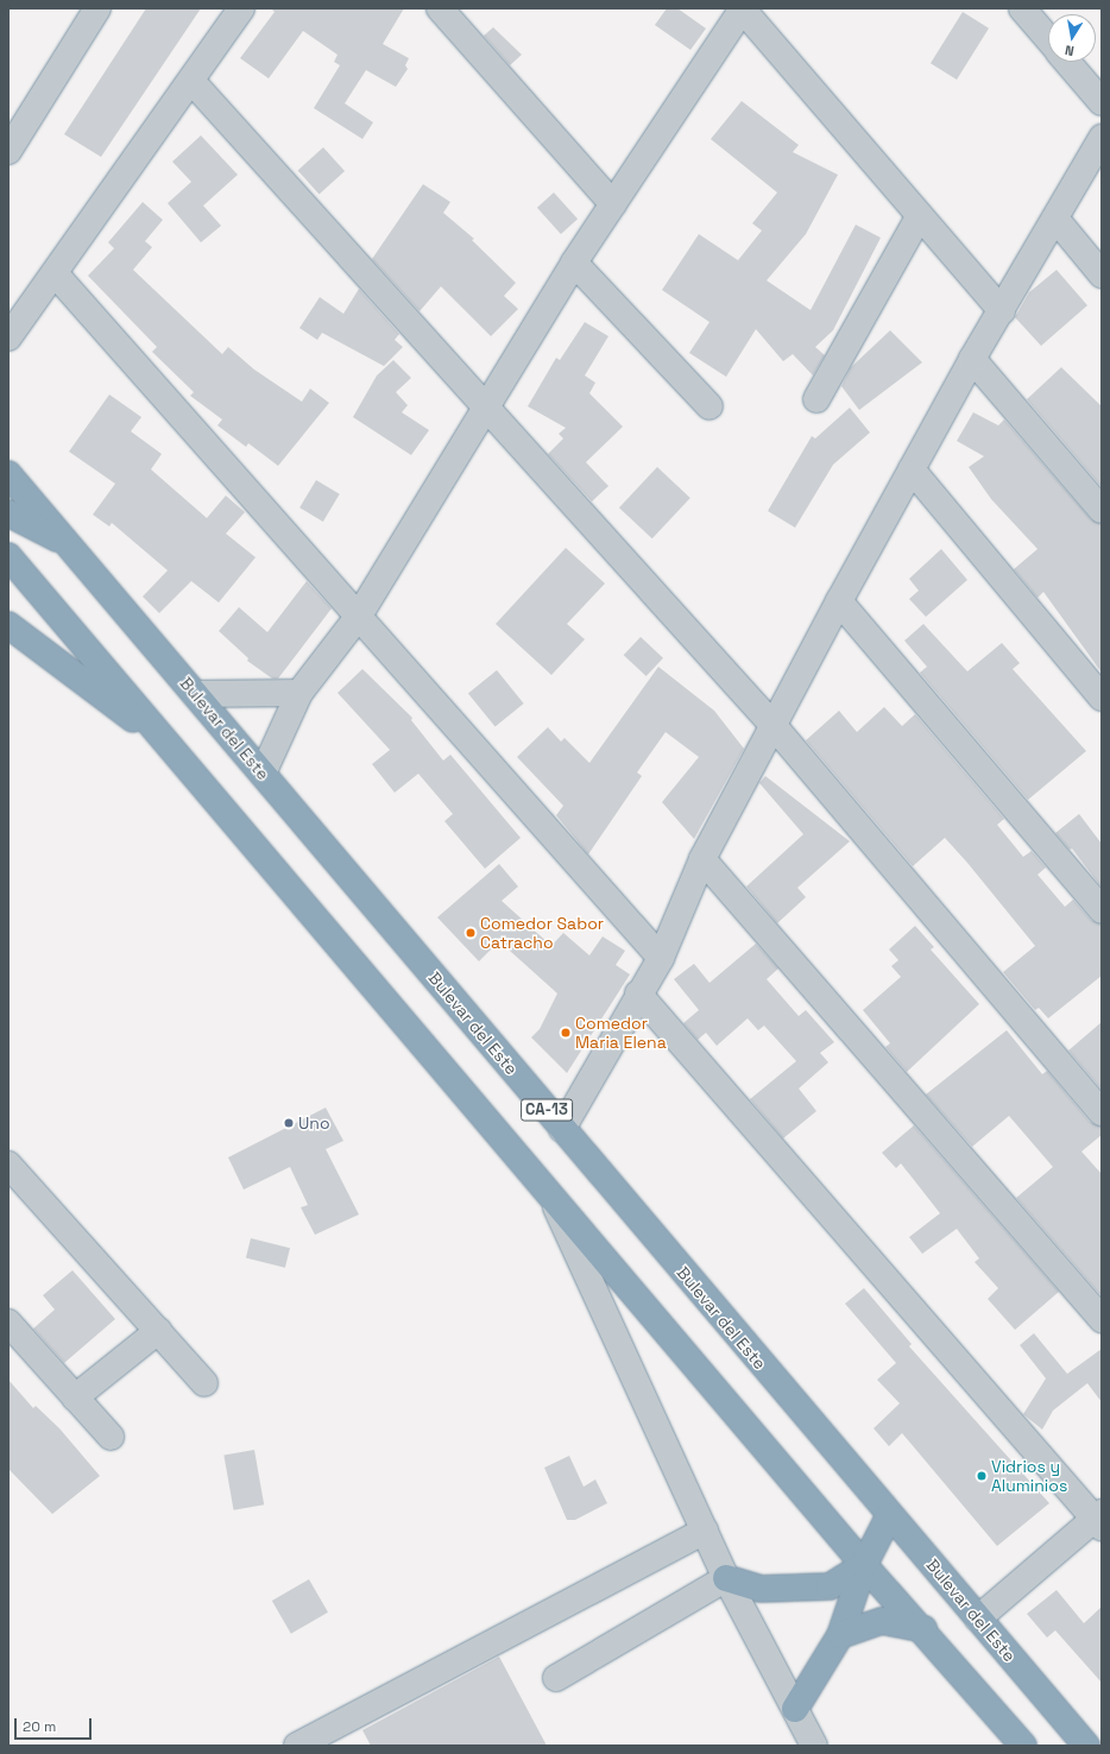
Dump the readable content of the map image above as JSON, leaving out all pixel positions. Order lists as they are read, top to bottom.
{
  "streets": {
    "highway": ["Bulevar del Este", "CA-13"]
  },
  "places": [
    "Comedor Sabor Catracho",
    "Comedor Maria Elena",
    "Uno",
    "Vidrios y Aluminios"
  ],
  "scale_bar": "20 m",
  "north": "bottom"
}
